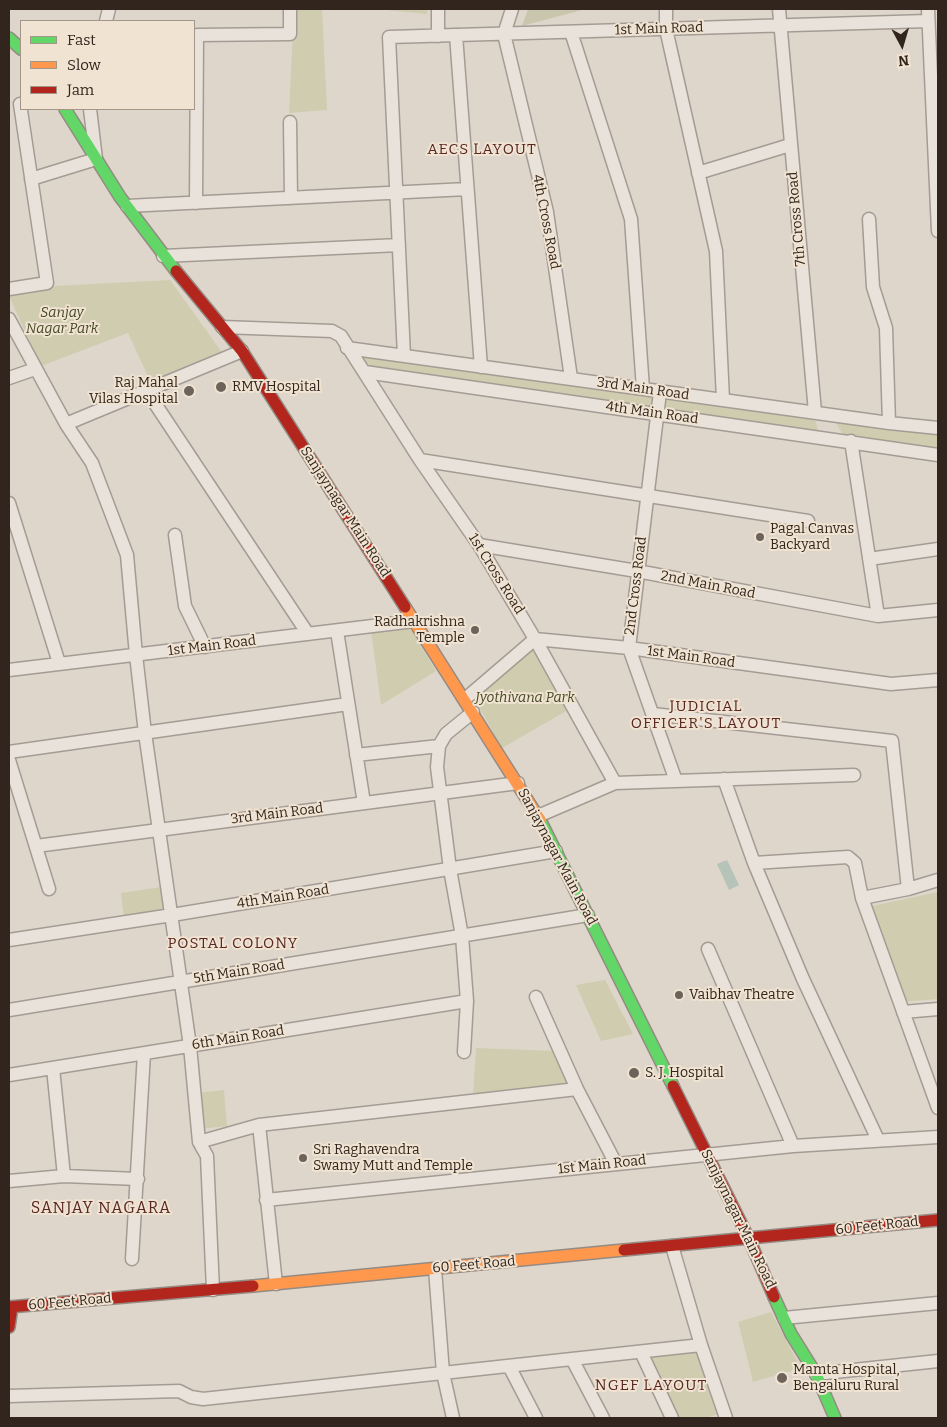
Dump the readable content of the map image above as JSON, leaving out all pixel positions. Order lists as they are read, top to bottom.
{
  "streets": {
    "street": [
      "1st Main Road",
      "7th Cross Road",
      "4th Cross Road",
      "3rd Main Road",
      "4th Main Road",
      "Sanjaynagar Main Road",
      "1st Cross Road",
      "2nd Main Road",
      "2nd Cross Road",
      "5th Main Road",
      "6th Main Road",
      "60 Feet Road"
    ]
  },
  "crossings": [
    ["1st Main Road", "7th Cross Road"],
    ["1st Main Road", "4th Cross Road"],
    ["1st Main Road", "Sanjaynagar Main Road"],
    ["1st Main Road", "1st Cross Road"],
    ["1st Main Road", "2nd Cross Road"],
    ["7th Cross Road", "3rd Main Road"],
    ["4th Cross Road", "3rd Main Road"],
    ["3rd Main Road", "Sanjaynagar Main Road"],
    ["3rd Main Road", "1st Cross Road"],
    ["3rd Main Road", "2nd Cross Road"],
    ["4th Main Road", "Sanjaynagar Main Road"],
    ["4th Main Road", "1st Cross Road"],
    ["4th Main Road", "2nd Cross Road"],
    ["Sanjaynagar Main Road", "1st Cross Road"],
    ["Sanjaynagar Main Road", "5th Main Road"],
    ["Sanjaynagar Main Road", "60 Feet Road"],
    ["1st Cross Road", "2nd Main Road"],
    ["2nd Main Road", "2nd Cross Road"]
  ],
  "districts": [
    "AECS LAYOUT",
    "JUDICIAL OFFICER'S LAYOUT",
    "POSTAL COLONY",
    "SANJAY NAGARA",
    "NGEF LAYOUT"
  ],
  "parks": ["Sanjay Nagar Park", "Jyothivana Park"],
  "places": [
    "RMV Hospital",
    "Raj Mahal Vilas Hospital",
    "Pagal Canvas Backyard",
    "Radhakrishna Temple",
    "Vaibhav Theatre",
    "S. J. Hospital",
    "Sri Raghavendra Swamy Mutt and Temple",
    "Mamta Hospital, Bengaluru Rural"
  ],
  "legend": ["Fast", "Slow", "Jam"],
  "north": "bottom"
}
